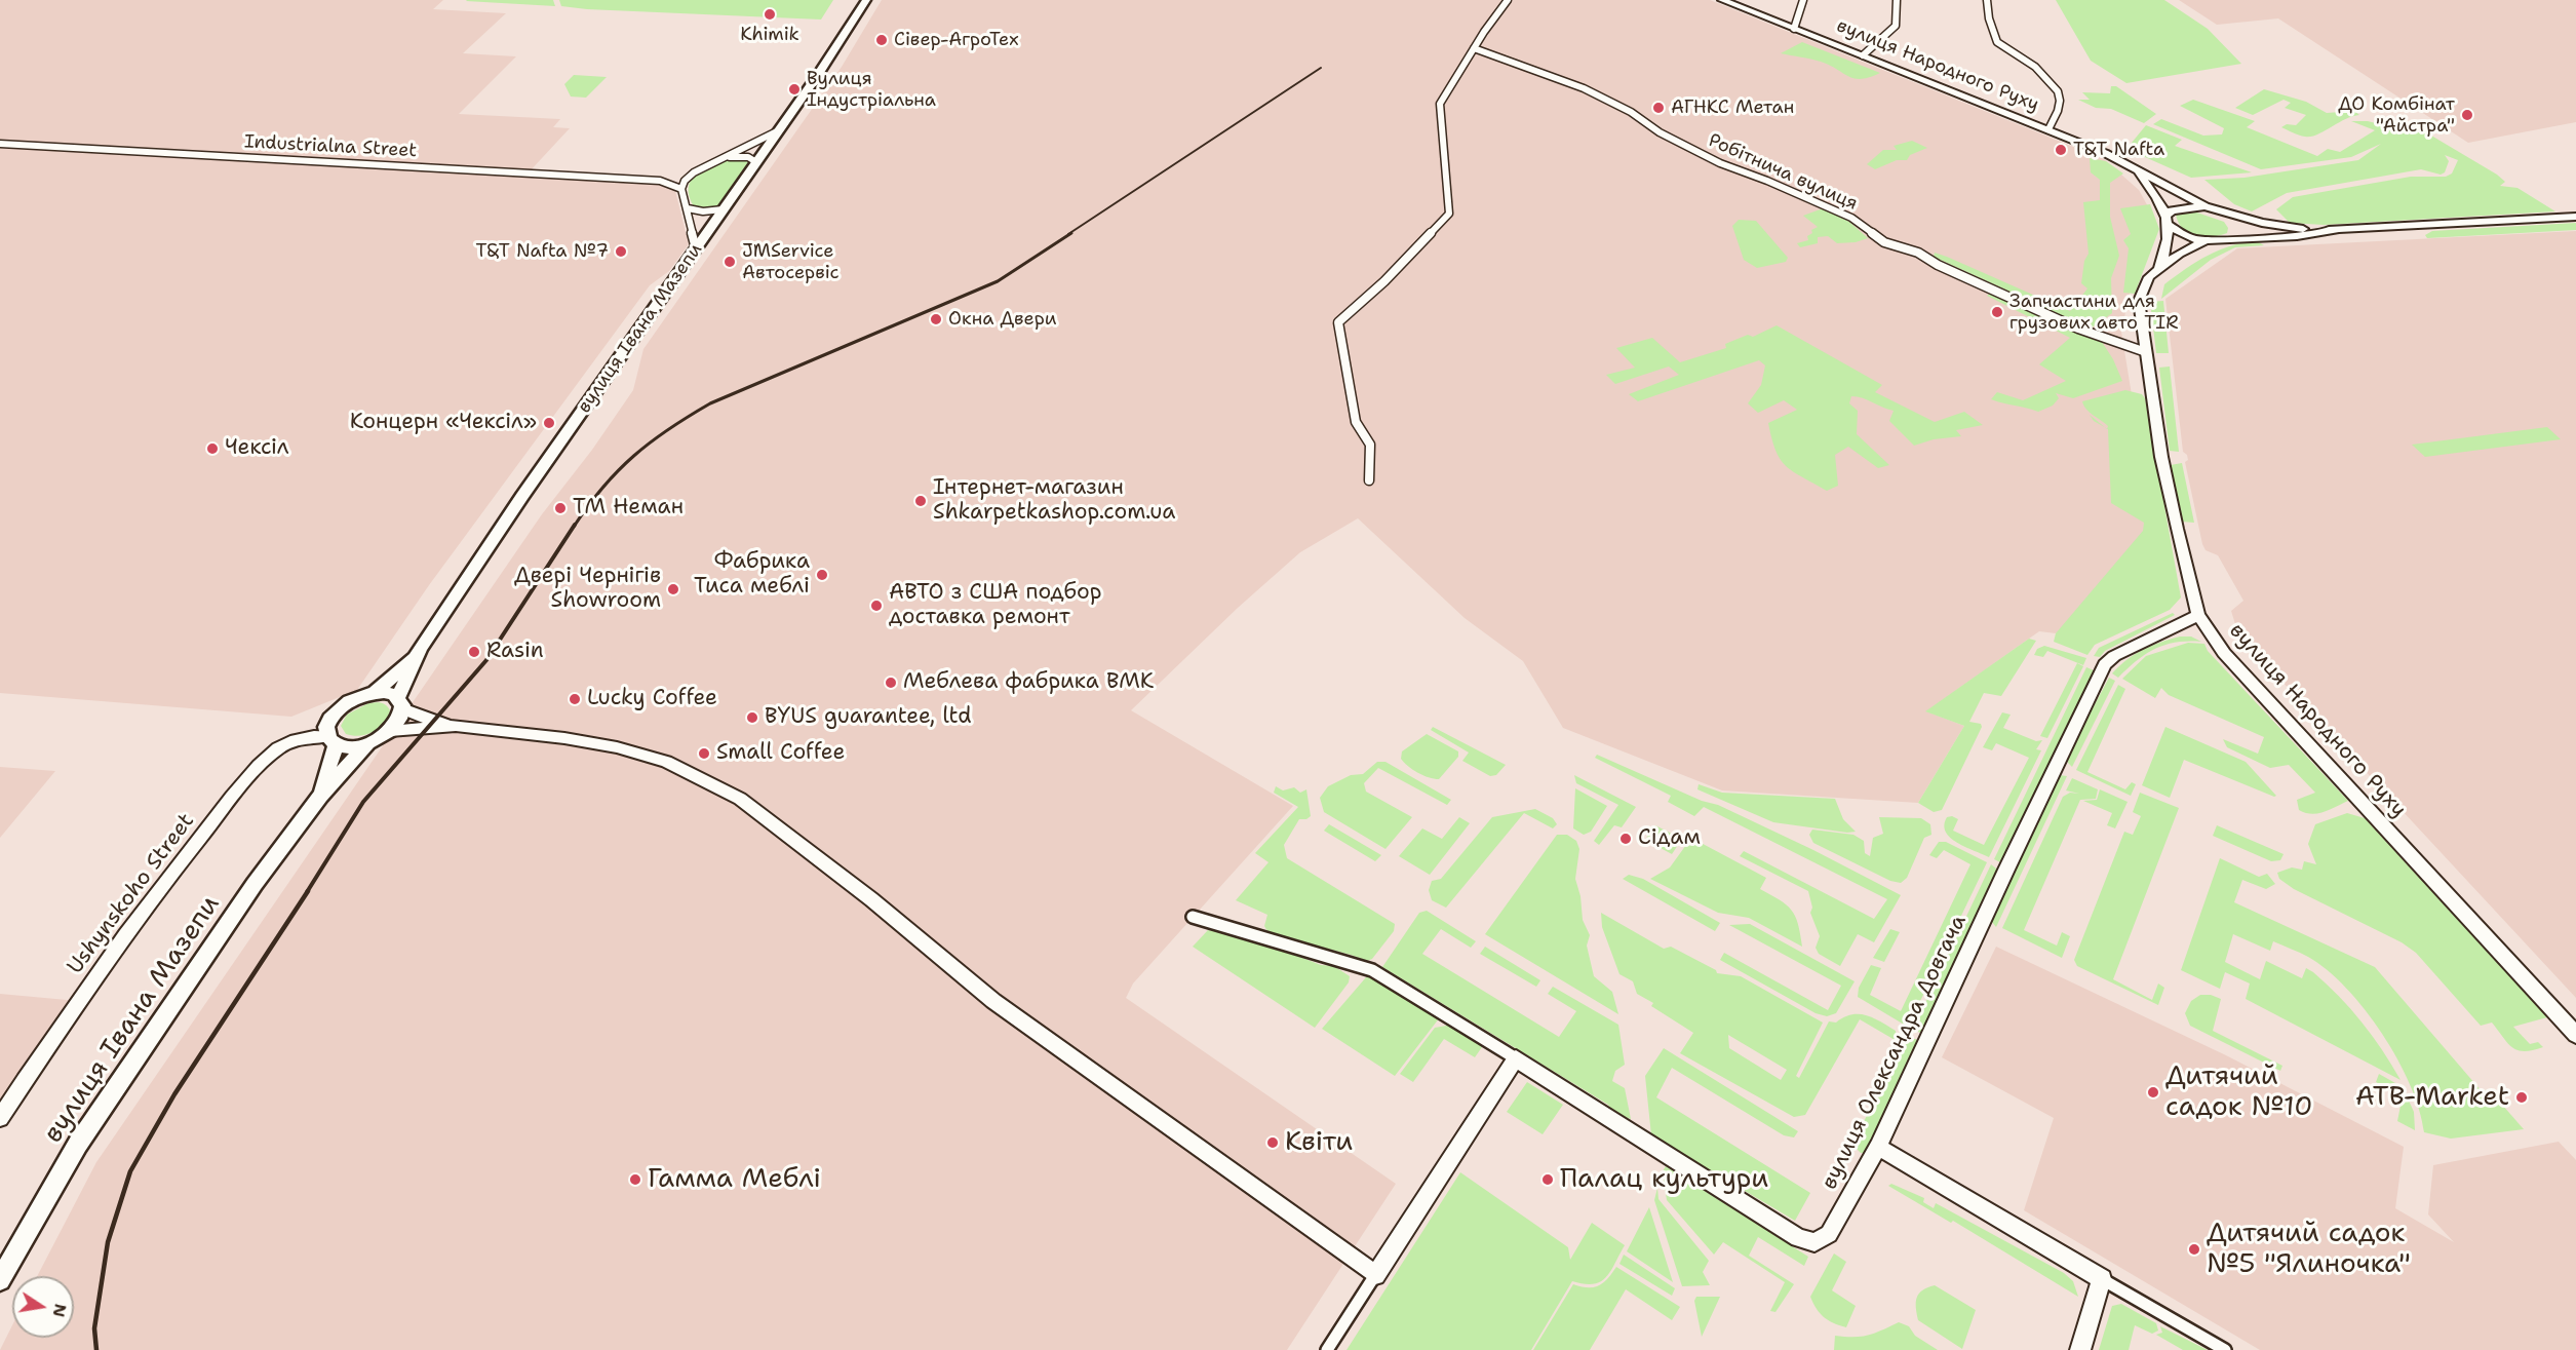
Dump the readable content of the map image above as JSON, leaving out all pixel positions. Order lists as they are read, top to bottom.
{
  "streets": {
    "main road": ["вулиця Івана Мазепи"],
    "street": [
      "вулиця Народного Руху",
      "Industrialna Street",
      "Робітнича вулиця",
      "Ushynskoho Street",
      "вулиця Олександра Довгача"
    ]
  },
  "crossings": [
    ["вулиця Народного Руху", "Робітнича вулиця"],
    ["вулиця Народного Руху", "вулиця Олександра Довгача"],
    ["вулиця Івана Мазепи", "Ushynskoho Street"]
  ],
  "places": [
    "Khimik",
    "Сівер-АгроТех",
    "Вулиця Індустріальна",
    "АГНКС Метан",
    "ДО Комбінат \"Айстра\"",
    "T&T Nafta",
    "T&T Nafta №7",
    "JMService Автосервіс",
    "Запчастини для грузових авто TIR",
    "Окна Двери",
    "Концерн «Чексіл»",
    "Чексіл",
    "Інтернет-магазин Shkarpetkashop.com.ua",
    "ТМ Неман",
    "Фабрика Тиса меблі",
    "Двері Чернігів Showroom",
    "АВТО з США подбор доставка ремонт",
    "Rasin",
    "Меблева фабрика ВМК",
    "Lucky Coffee",
    "BYUS guarantee, ltd",
    "Small Coffee",
    "Сідам",
    "Дитячий садок №10",
    "ATB-Market",
    "Квіти",
    "Гамма Меблі",
    "Палац культури",
    "Дитячий садок №5 \"Ялиночка\""
  ],
  "north": "right"
}
